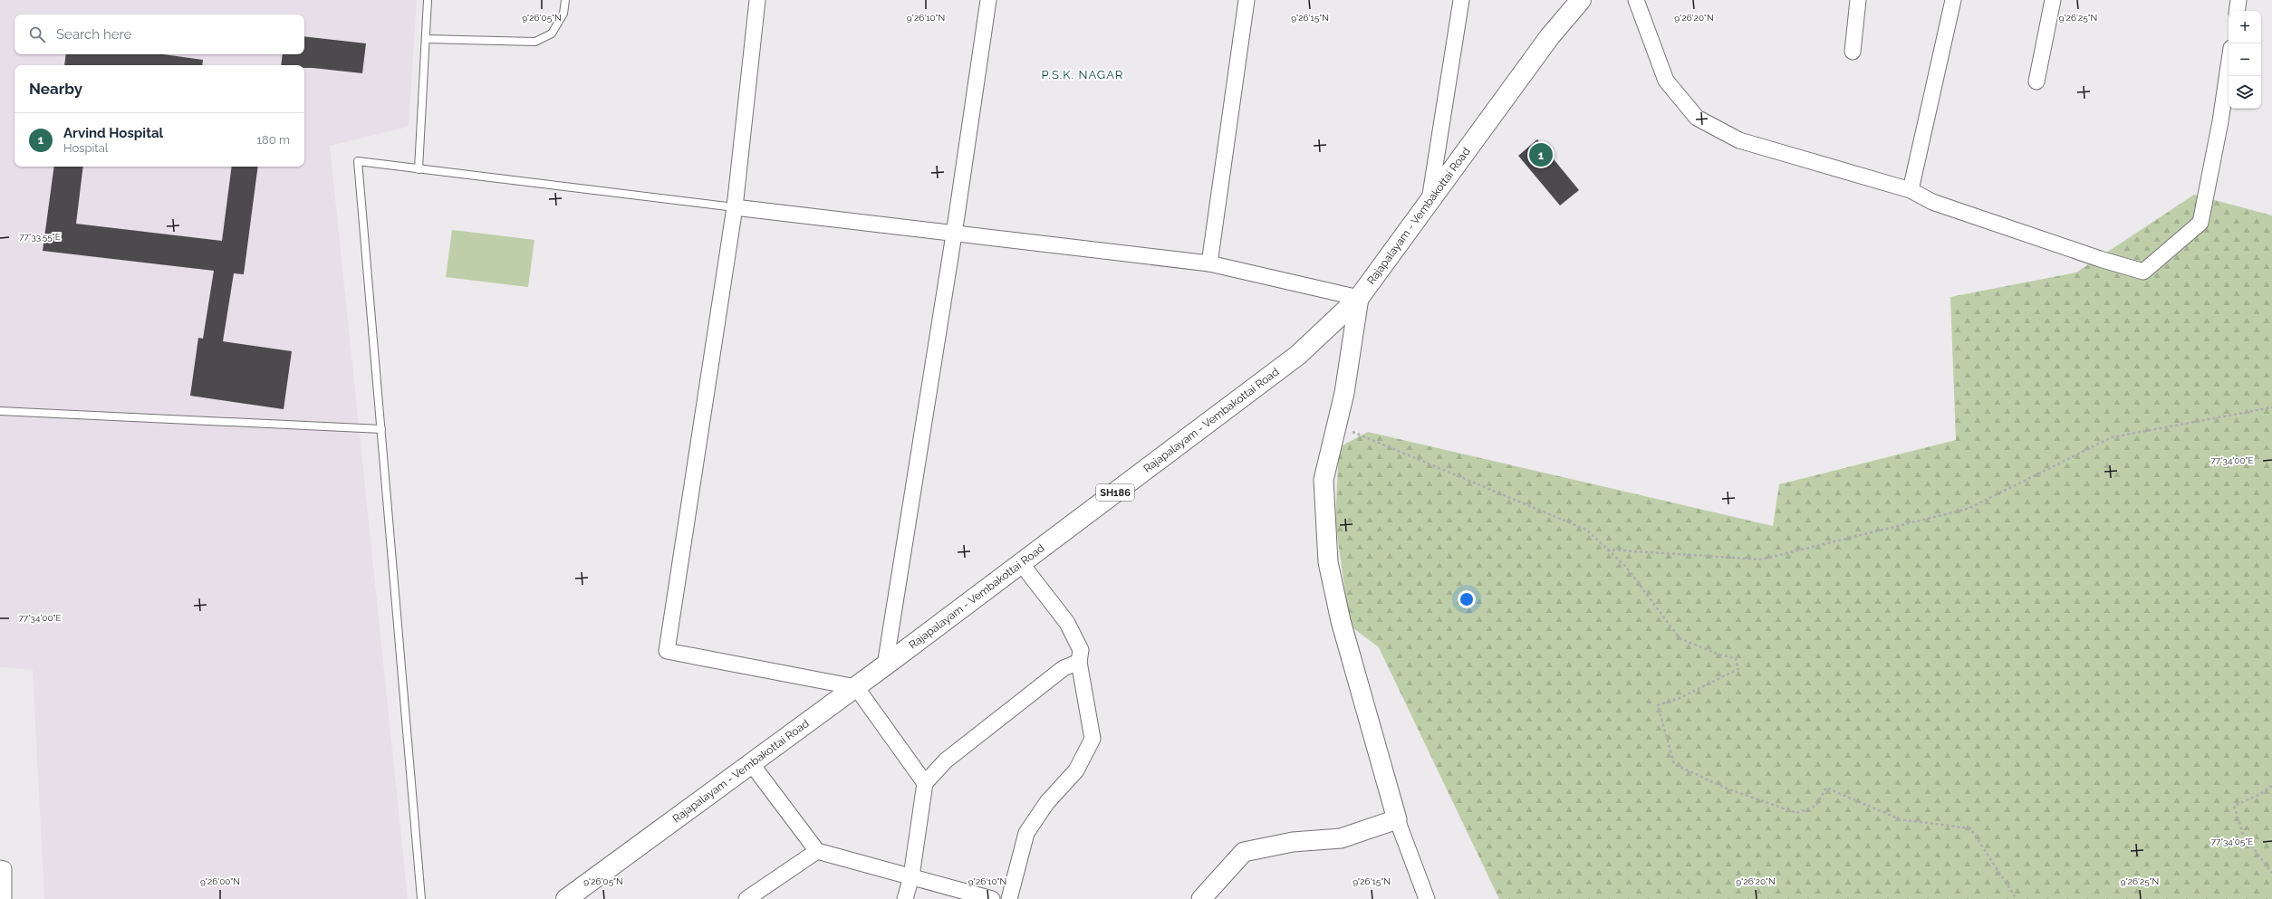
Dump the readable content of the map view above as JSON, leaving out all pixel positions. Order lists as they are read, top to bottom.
{
  "streets": {
    "main road": ["Rajapalayam - Vembakottai Road", "SH186"]
  },
  "districts": ["P.S.K. NAGAR"],
  "page": {
    "map_buttons": ["+", "−"],
    "search": "Search here",
    "heading": "Nearby",
    "list": [
      {
        "mark": "1",
        "name": "Arvind Hospital",
        "note": "Hospital",
        "value": "180 m"
      }
    ],
    "pins": "1"
  },
  "coordinates": [
    "9°26'05\"N",
    "9°26'10\"N",
    "9°26'15\"N",
    "9°26'20\"N",
    "9°26'25\"N",
    "77°33'55\"E",
    "77°34'00\"E",
    "77°34'05\"E",
    "9°26'00\"N"
  ]
}
